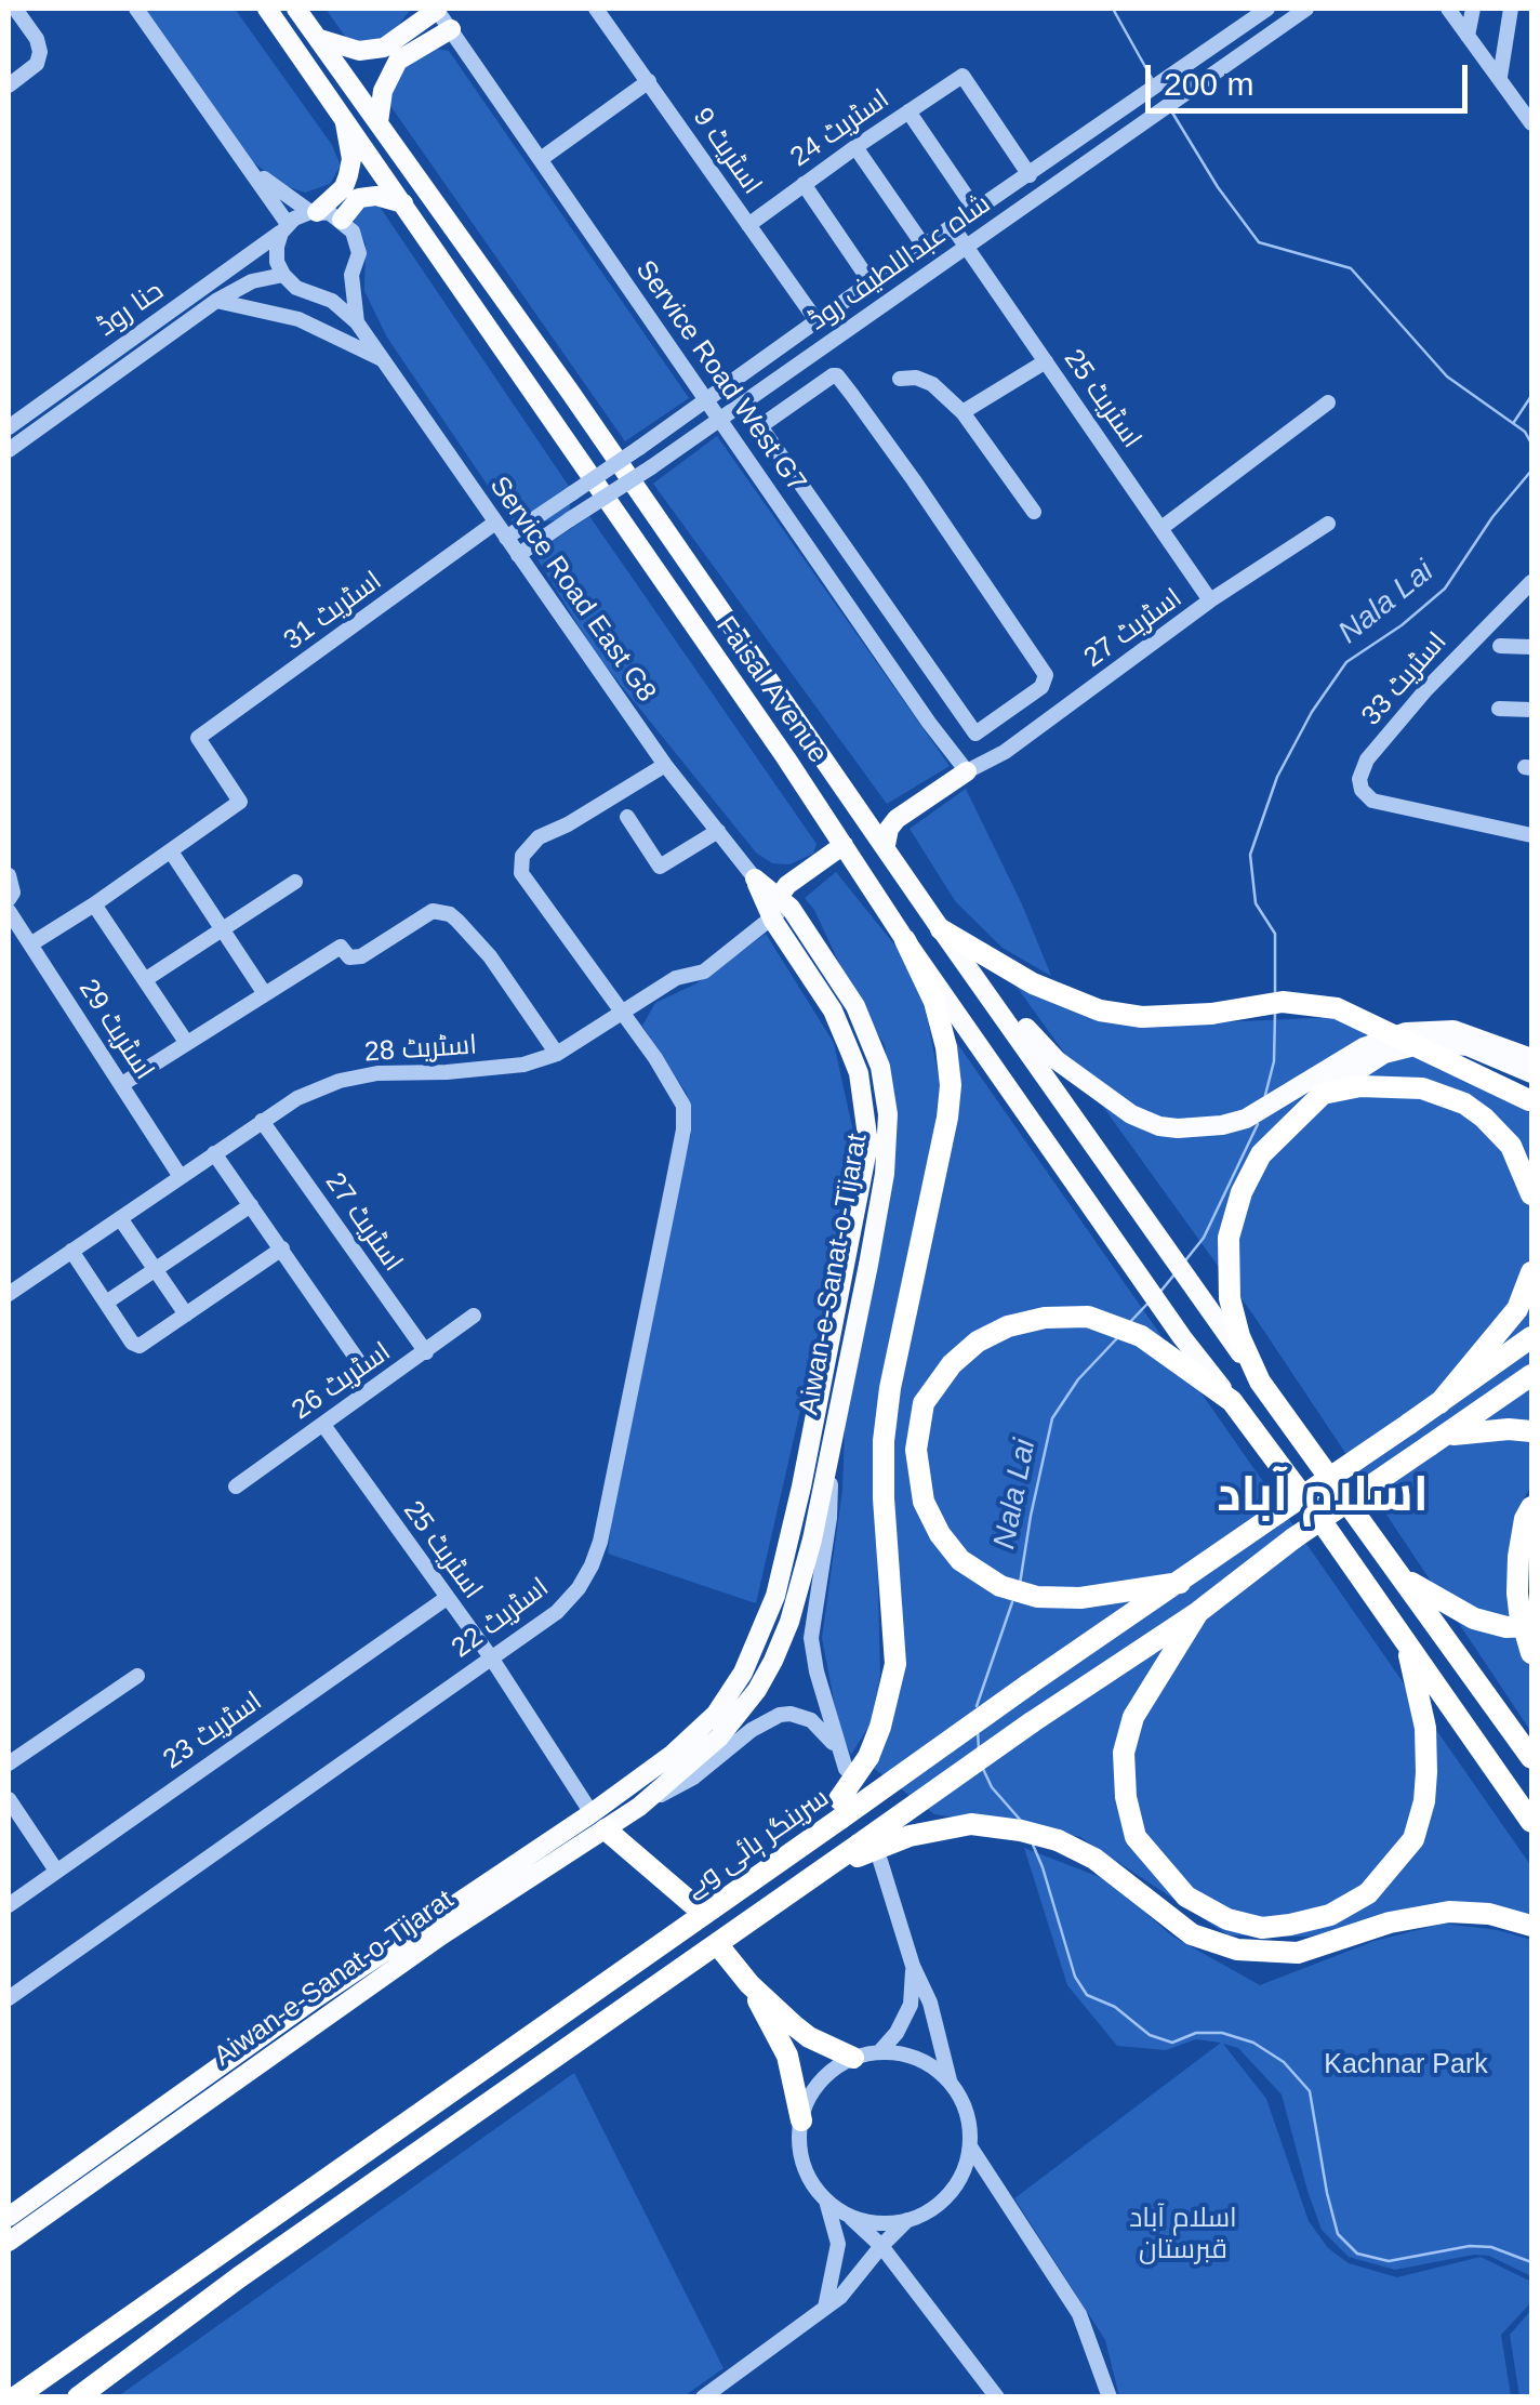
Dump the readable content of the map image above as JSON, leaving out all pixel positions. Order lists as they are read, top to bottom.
{
  "streets": {
    "highway": ["سرینگر ہائی وے"],
    "main road": ["Faisal Avenue", "Aiwan-e-Sanat-o-Tijarat"],
    "street": [
      "اسٹریٹ 24",
      "اسٹریٹ 9",
      "شاہ عبداللطیف روڈ",
      "حنا روڈ",
      "Service Road West G7",
      "اسٹریٹ 25",
      "Service Road East G8",
      "اسٹریٹ 31",
      "اسٹریٹ 27",
      "اسٹریٹ 33",
      "اسٹریٹ 29",
      "اسٹریٹ 28",
      "اسٹریٹ 26",
      "اسٹریٹ 22",
      "اسٹریٹ 23"
    ]
  },
  "crossings": [
    ["اسٹریٹ 24", "اسٹریٹ 9"],
    ["اسٹریٹ 24", "شاہ عبداللطیف روڈ"],
    ["اسٹریٹ 9", "شاہ عبداللطیف روڈ"],
    ["شاہ عبداللطیف روڈ", "Service Road West G7"],
    ["شاہ عبداللطیف روڈ", "اسٹریٹ 25"],
    ["شاہ عبداللطیف روڈ", "Service Road East G8"],
    ["Service Road West G7", "اسٹریٹ 27"],
    ["اسٹریٹ 25", "اسٹریٹ 27"],
    ["اسٹریٹ 25", "Aiwan-e-Sanat-o-Tijarat"],
    ["اسٹریٹ 25", "اسٹریٹ 26"],
    ["اسٹریٹ 25", "اسٹریٹ 22"],
    ["اسٹریٹ 25", "اسٹریٹ 23"],
    ["Service Road East G8", "اسٹریٹ 31"],
    ["Service Road East G8", "Aiwan-e-Sanat-o-Tijarat"],
    ["Service Road East G8", "اسٹریٹ 22"],
    ["اسٹریٹ 27", "اسٹریٹ 28"],
    ["اسٹریٹ 27", "اسٹریٹ 26"],
    ["اسٹریٹ 29", "اسٹریٹ 28"],
    ["اسٹریٹ 28", "Aiwan-e-Sanat-o-Tijarat"],
    ["اسٹریٹ 28", "اسٹریٹ 22"]
  ],
  "districts": ["اسلام آباد"],
  "water": ["Nala Lai"],
  "parks": ["Kachnar Park", "اسلام آباد قبرستان"],
  "scale_bar": "200 m"
}
